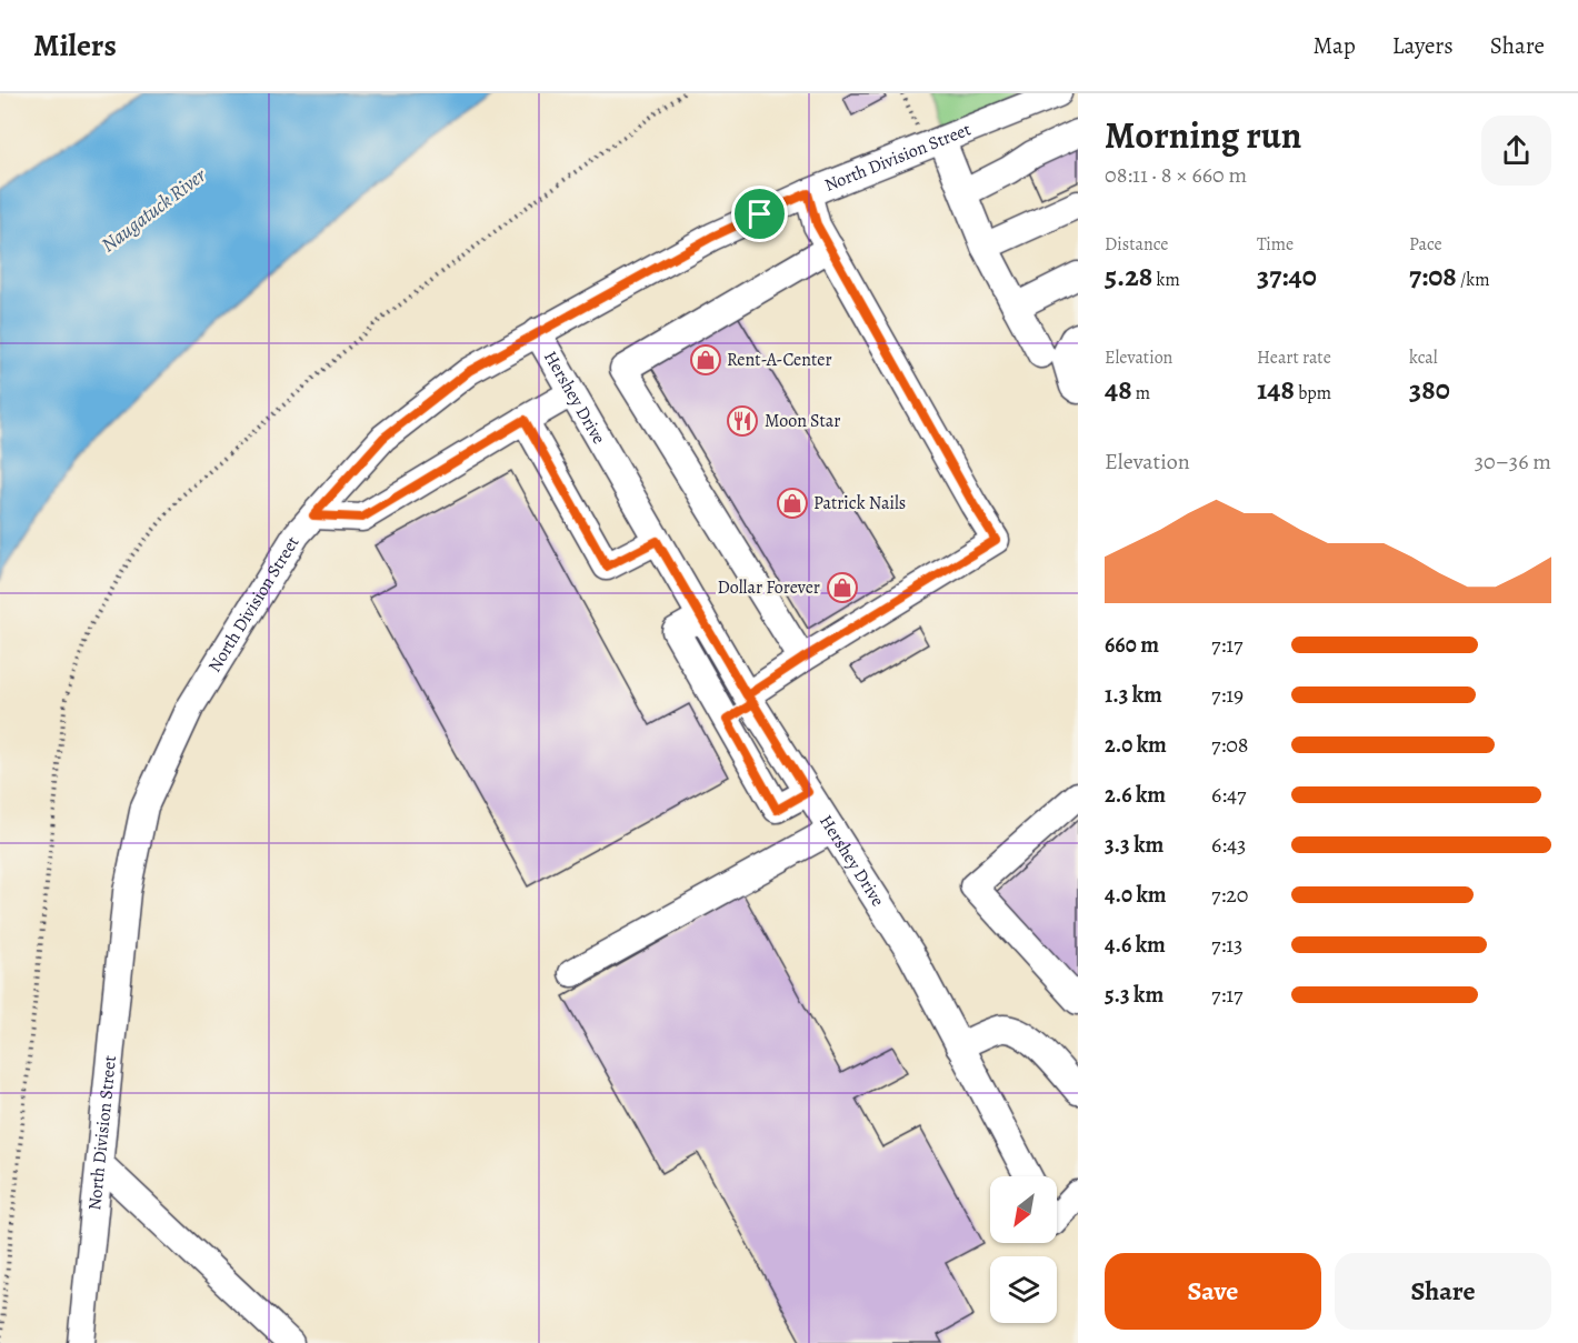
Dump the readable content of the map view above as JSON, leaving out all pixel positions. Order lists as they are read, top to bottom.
{
  "streets": {
    "street": ["North Division Street", "Hershey Drive"]
  },
  "crossings": [
    ["North Division Street", "Hershey Drive"]
  ],
  "water": ["Naugatuck River"],
  "places": {
    "shop": ["Rent-A-Center", "Patrick Nails", "Dollar Forever"],
    "restaurant": ["Moon Star"]
  },
  "north": "bottom left",
  "page": {
    "header": "Milers",
    "nav": ["Map", "Layers", "Share"],
    "heading": ["Morning run", "08:11 · 8 × 660 m"],
    "stats": [
      ["Distance", "5.28 km"],
      ["Time", "37:40"],
      ["Pace", "7:08 /km"],
      ["Elevation", "48 m"],
      ["Heart rate", "148 bpm"],
      ["kcal", "380"]
    ],
    "chart": ["Elevation", "30–36 m"],
    "list": [
      {
        "name": "660 m",
        "note": "7:17"
      },
      {
        "name": "1.3 km",
        "note": "7:19"
      },
      {
        "name": "2.0 km",
        "note": "7:08"
      },
      {
        "name": "2.6 km",
        "note": "6:47"
      },
      {
        "name": "3.3 km",
        "note": "6:43"
      },
      {
        "name": "4.0 km",
        "note": "7:20"
      },
      {
        "name": "4.6 km",
        "note": "7:13"
      },
      {
        "name": "5.3 km",
        "note": "7:17"
      }
    ],
    "buttons": ["Save", "Share"]
  }
}
